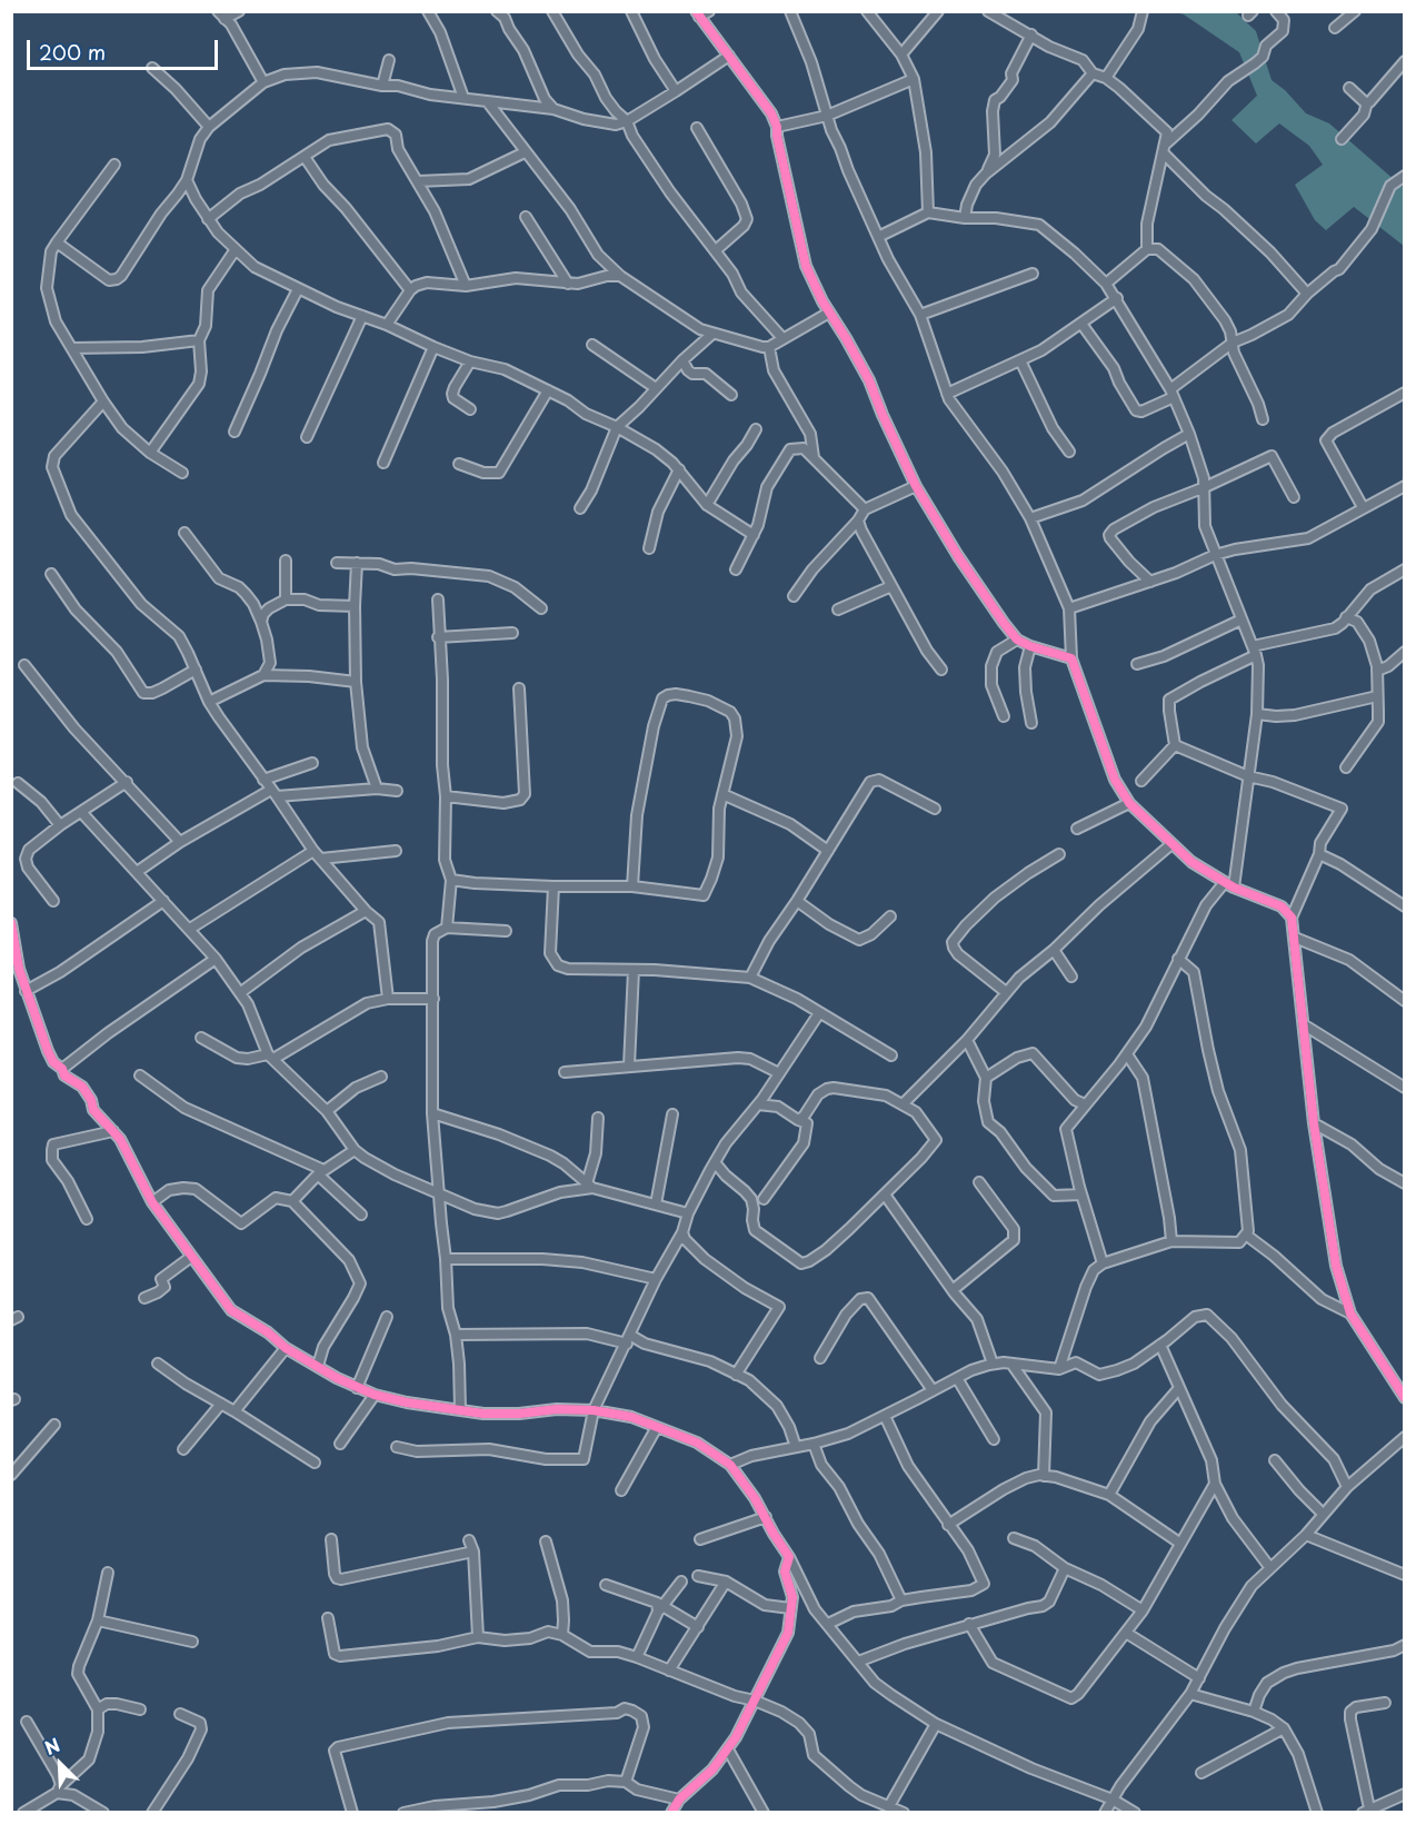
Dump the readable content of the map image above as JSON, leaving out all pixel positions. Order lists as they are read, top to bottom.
{
  "scale_bar": "200 m",
  "north": "top left"
}
